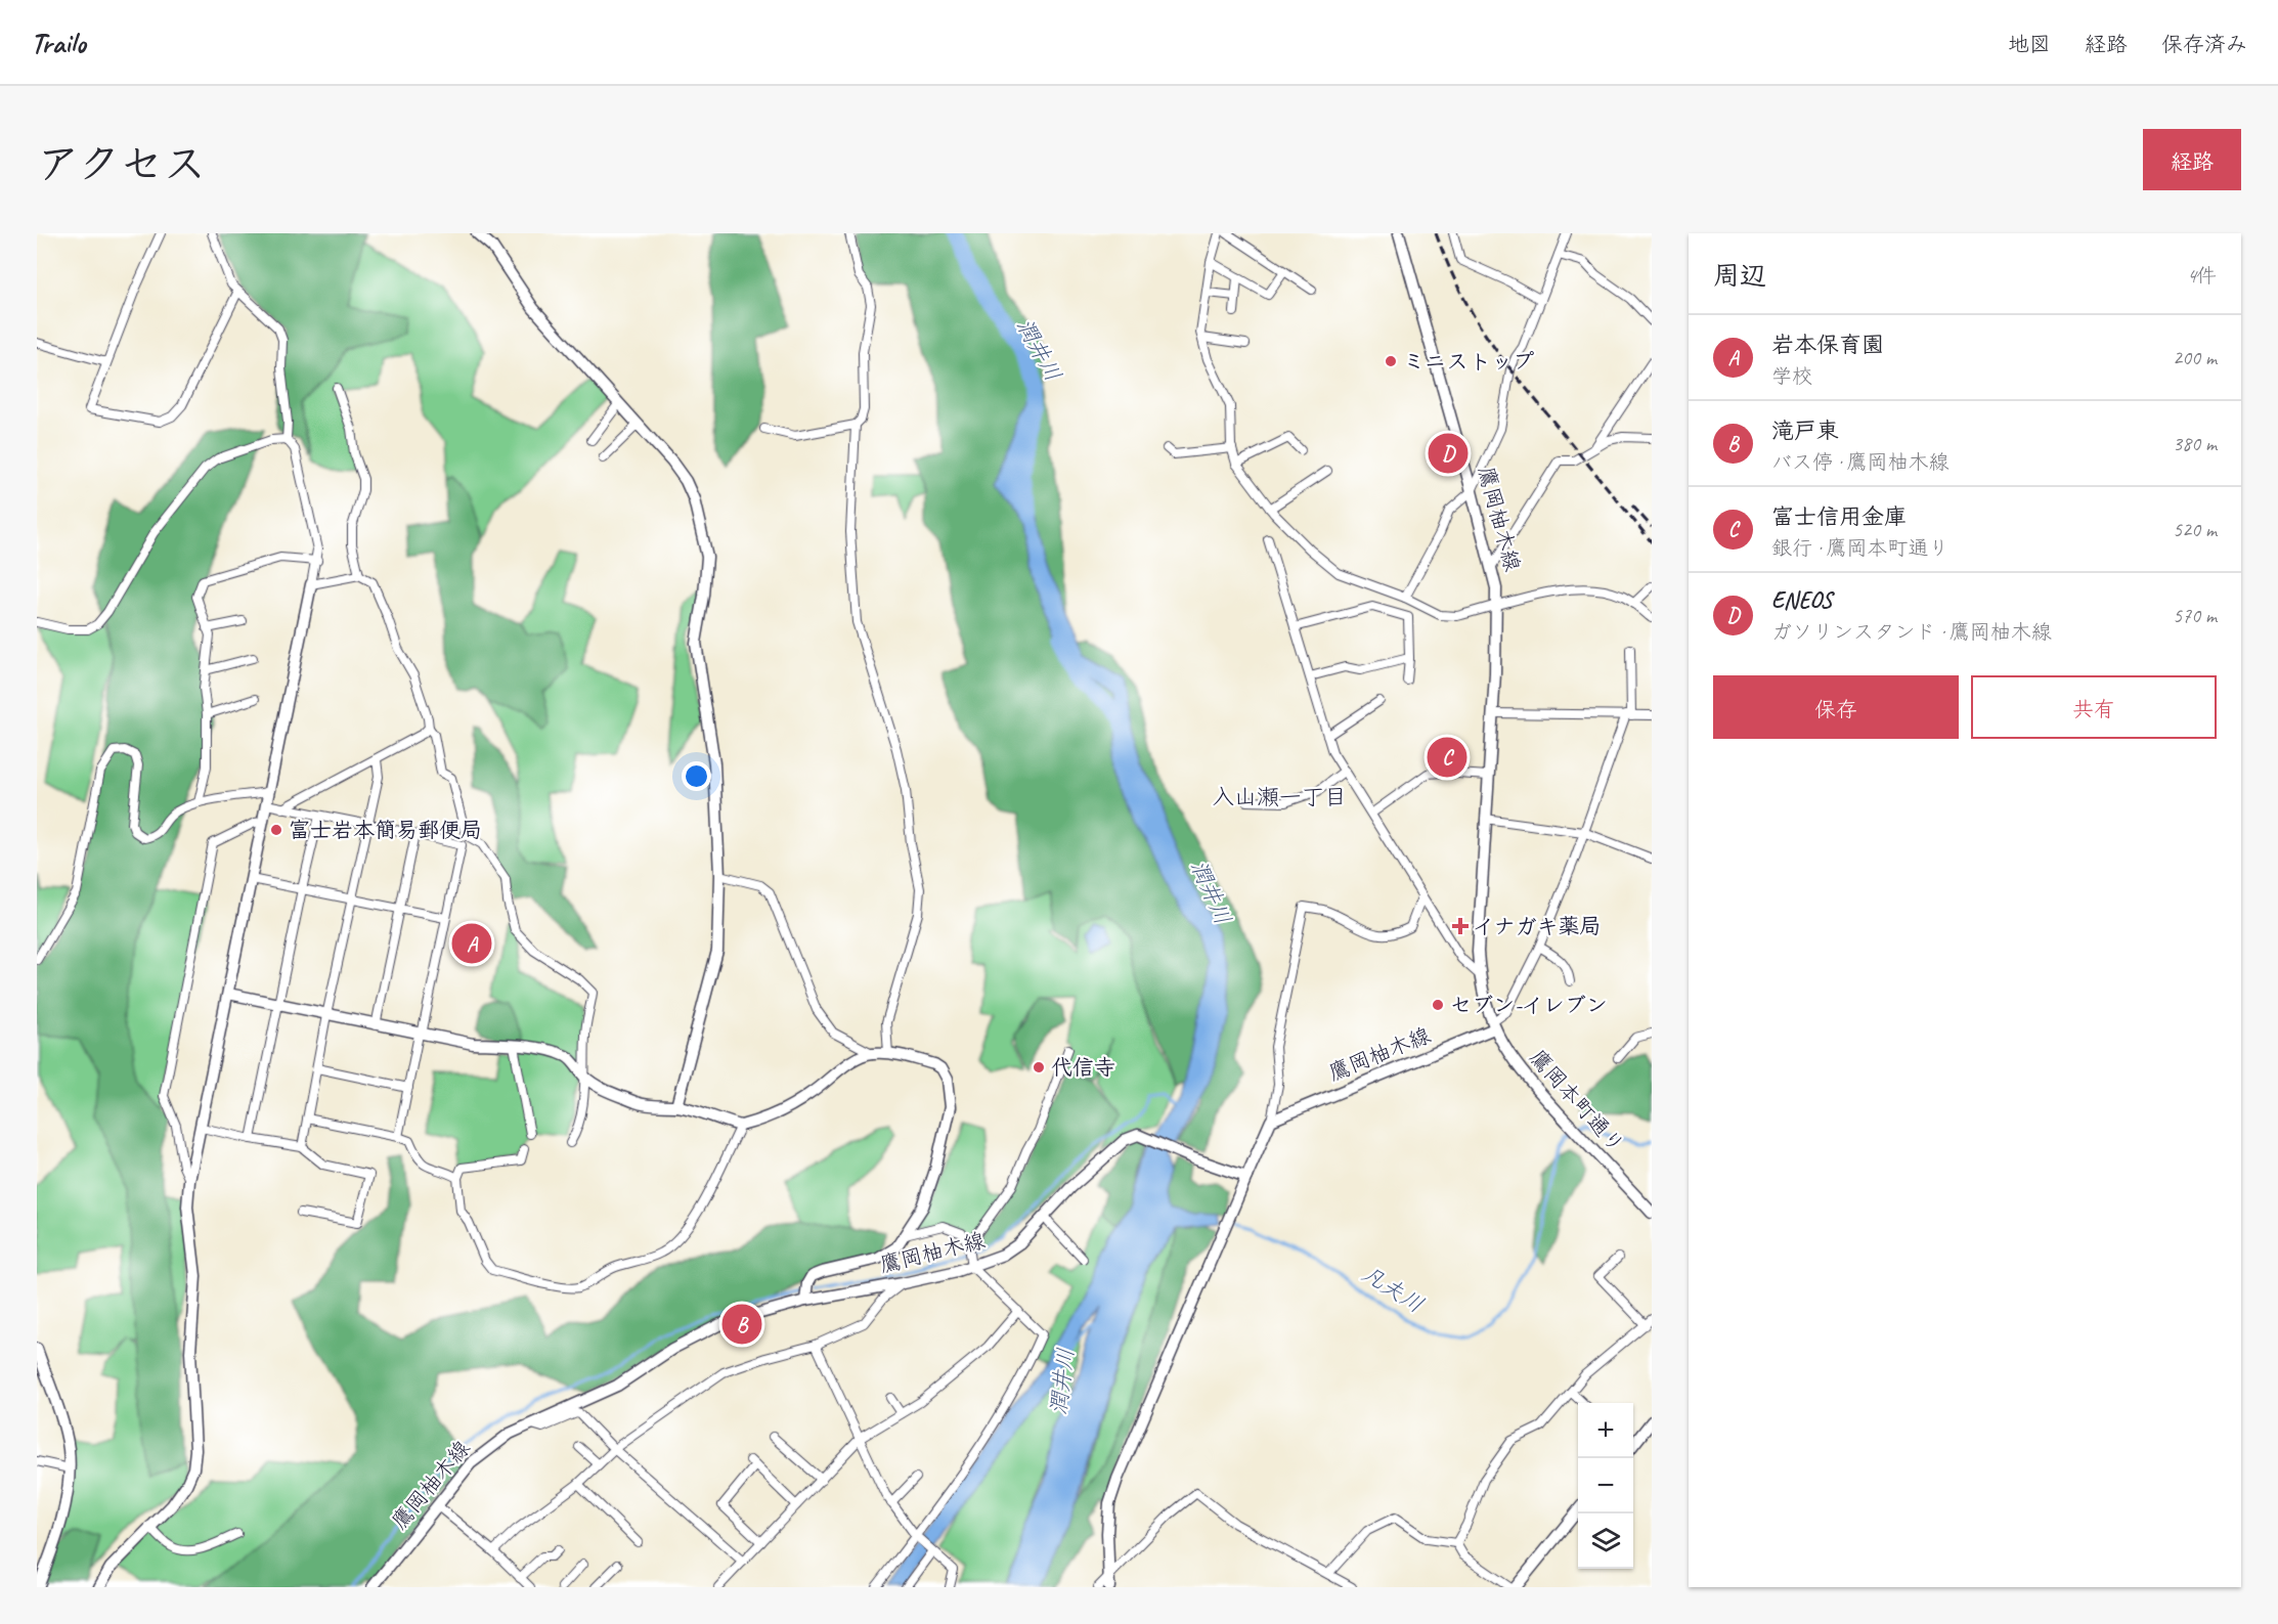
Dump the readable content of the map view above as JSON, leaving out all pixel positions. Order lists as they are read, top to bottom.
{
  "streets": {
    "street": ["鷹岡柚木線", "鷹岡本町通り"]
  },
  "crossings": [
    ["鷹岡柚木線", "鷹岡本町通り"]
  ],
  "districts": ["入山瀬一丁目"],
  "water": ["潤井川", "凡夫川"],
  "places": {
    "other": [
      "ミニストップ",
      "富士岩本簡易郵便局",
      "セブン-イレブン",
      "代信寺"
    ],
    "health": ["イナガキ薬局"]
  },
  "page": {
    "header": "Trailo",
    "nav": ["地図", "経路", "保存済み"],
    "title": "アクセス",
    "buttons": [
      "経路",
      ["保存", "共有"]
    ],
    "heading": ["周辺", "4件"],
    "list": [
      {
        "mark": "A",
        "name": "岩本保育園",
        "note": "学校",
        "value": "200 m"
      },
      {
        "mark": "B",
        "name": "滝戸東",
        "note": "バス停 · 鷹岡柚木線",
        "value": "380 m"
      },
      {
        "mark": "C",
        "name": "富士信用金庫",
        "note": "銀行 · 鷹岡本町通り",
        "value": "520 m"
      },
      {
        "mark": "D",
        "name": "ENEOS",
        "note": "ガソリンスタンド · 鷹岡柚木線",
        "value": "570 m"
      }
    ],
    "pins": [
      "D",
      "C",
      "A",
      "B"
    ],
    "map_buttons": ["+", "−"]
  }
}
